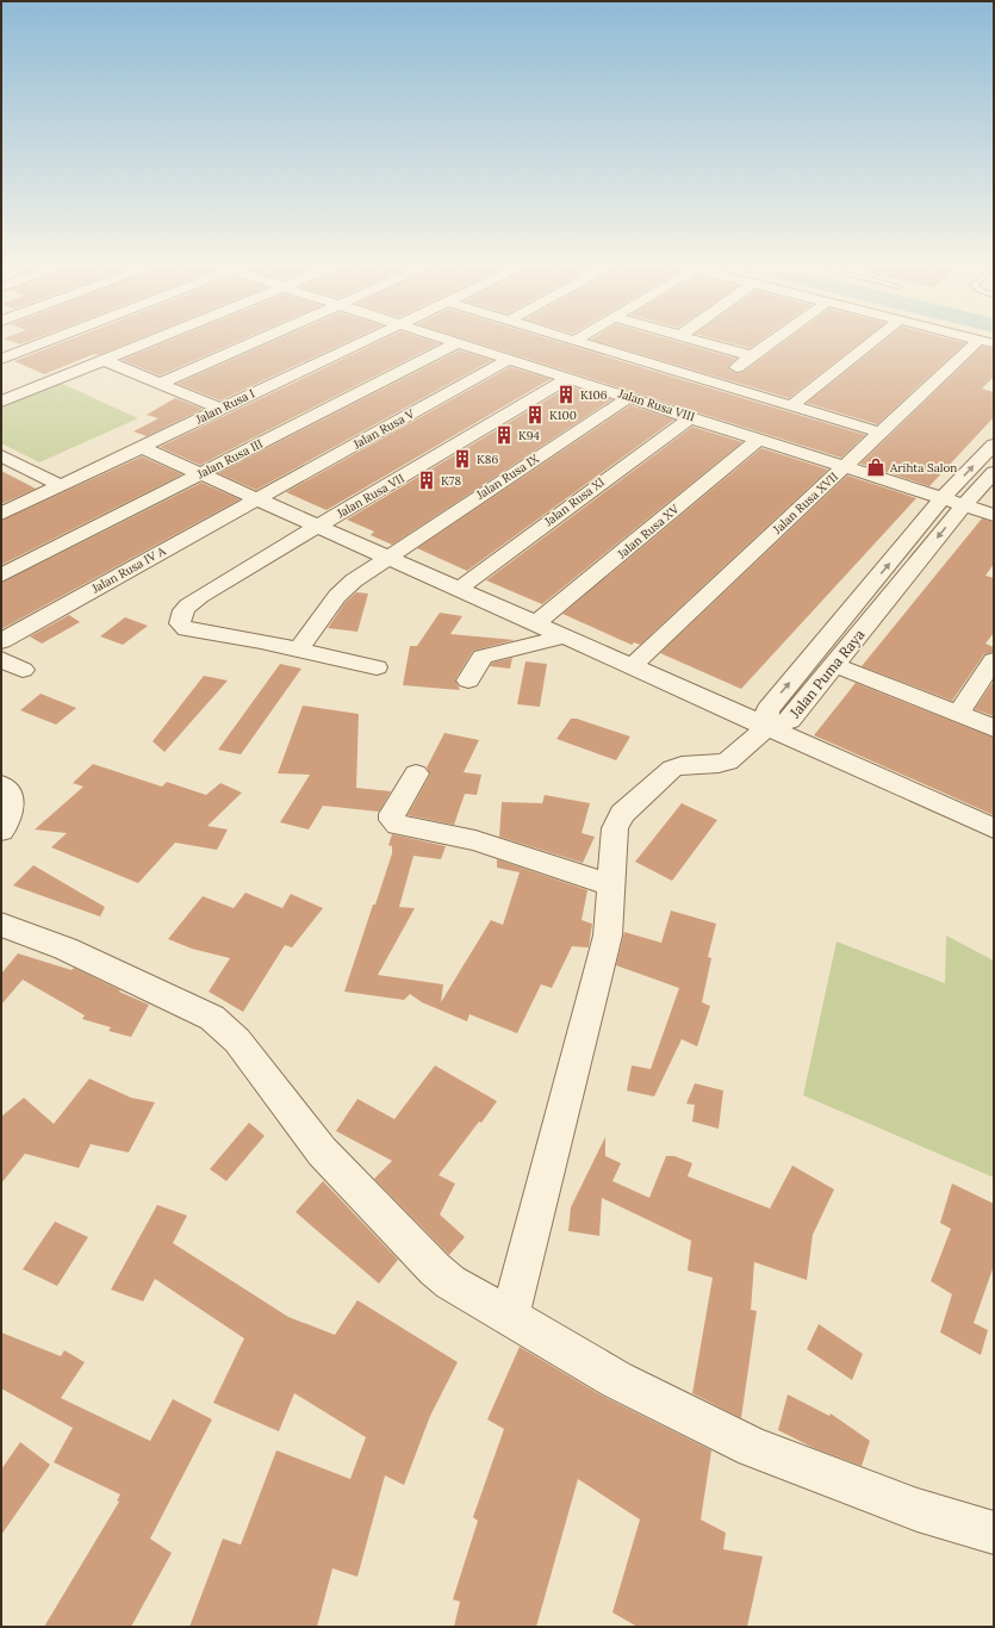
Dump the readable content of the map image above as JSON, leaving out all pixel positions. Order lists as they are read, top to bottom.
{
  "streets": {
    "street": [
      "Jalan Rusa VIII",
      "Jalan Rusa I",
      "Jalan Rusa V",
      "Jalan Rusa III",
      "Jalan Rusa IX",
      "Jalan Rusa VII",
      "Jalan Rusa XI",
      "Jalan Rusa XVII",
      "Jalan Rusa XV",
      "Jalan Rusa IV A",
      "Jalan Puma Raya"
    ]
  },
  "crossings": [
    ["Jalan Rusa VIII", "Jalan Rusa V"],
    ["Jalan Rusa VIII", "Jalan Rusa III"],
    ["Jalan Rusa VIII", "Jalan Rusa IX"],
    ["Jalan Rusa VIII", "Jalan Rusa VII"],
    ["Jalan Rusa VIII", "Jalan Rusa XI"],
    ["Jalan Rusa VIII", "Jalan Rusa XVII"],
    ["Jalan Rusa VIII", "Jalan Rusa XV"],
    ["Jalan Rusa VIII", "Jalan Puma Raya"],
    ["Jalan Rusa V", "Jalan Rusa IV A"],
    ["Jalan Rusa IX", "Jalan Rusa VII"]
  ],
  "places": {
    "building": [
      "K106",
      "K100",
      "K94",
      "K86",
      "K78"
    ],
    "shop": ["Arihta Salon"]
  }
}
